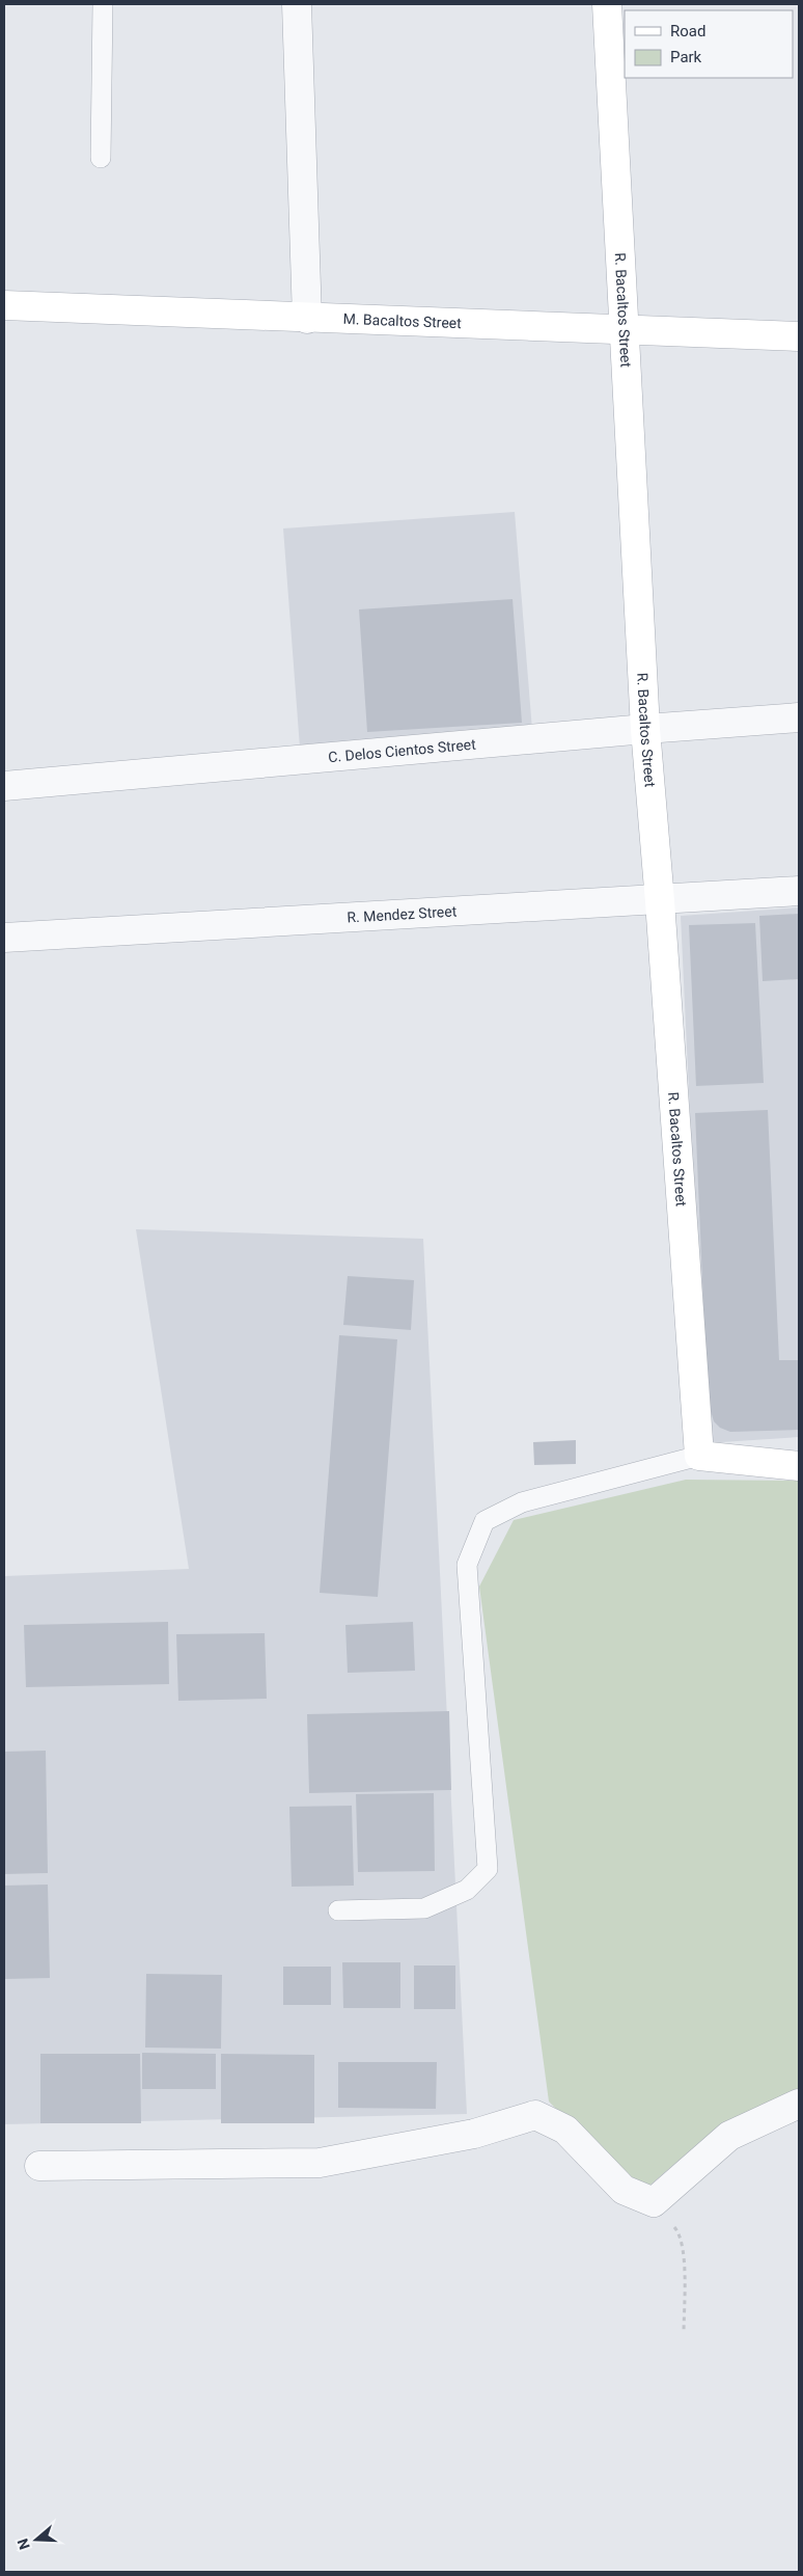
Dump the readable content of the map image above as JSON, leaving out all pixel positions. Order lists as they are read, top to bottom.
{
  "streets": {
    "street": [
      "R. Bacaltos Street",
      "M. Bacaltos Street",
      "C. Delos Cientos Street",
      "R. Mendez Street"
    ]
  },
  "crossings": [
    ["R. Bacaltos Street", "M. Bacaltos Street"],
    ["R. Bacaltos Street", "C. Delos Cientos Street"],
    ["R. Bacaltos Street", "R. Mendez Street"]
  ],
  "legend": ["Road", "Park"],
  "north": "left"
}
